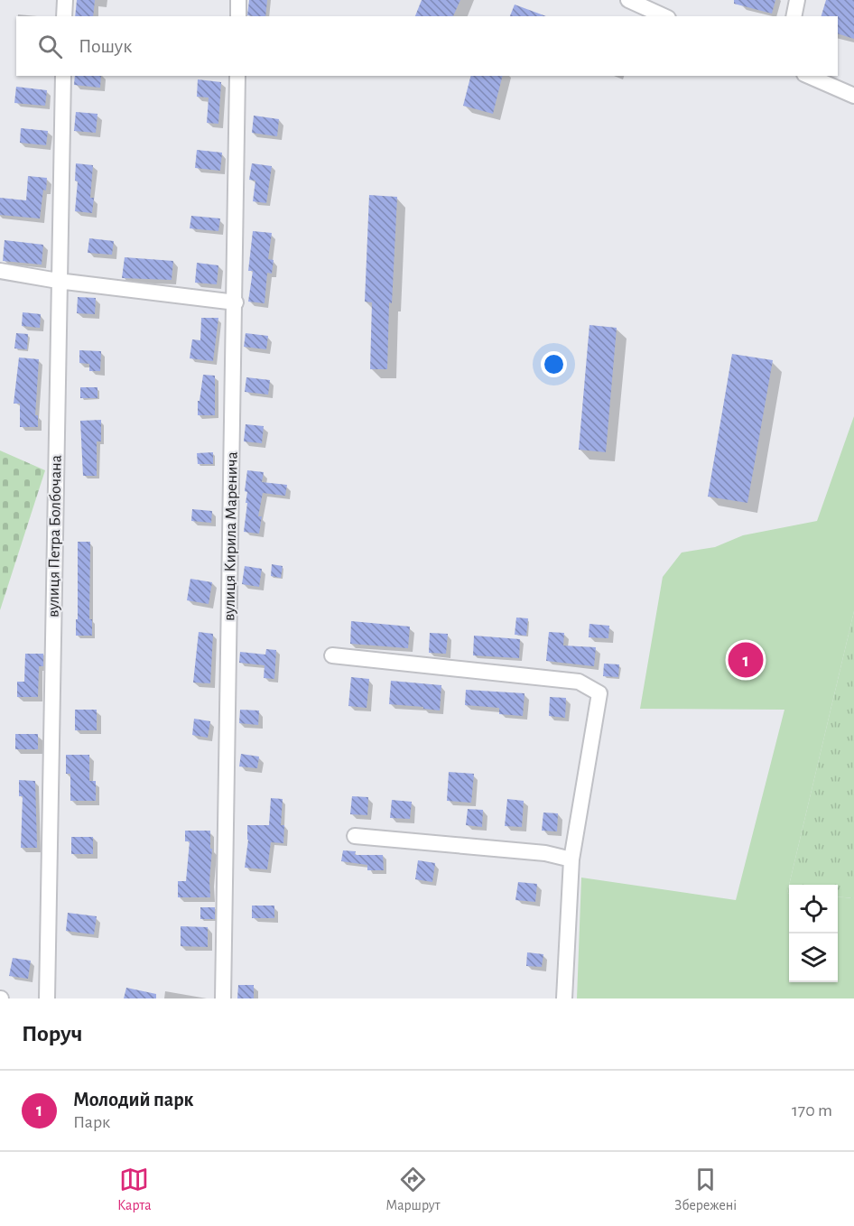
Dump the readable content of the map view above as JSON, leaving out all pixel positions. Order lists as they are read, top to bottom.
{
  "streets": {
    "street": ["вулиця Петра Болбочана", "вулиця Кирила Маренича"]
  },
  "page": {
    "search": "Пошук",
    "pins": "1",
    "heading": "Поруч",
    "list": [
      {
        "mark": "1",
        "name": "Молодий парк",
        "note": "Парк",
        "value": "170 m"
      }
    ],
    "nav": ["Карта", "Маршрут", "Збережені"]
  }
}
